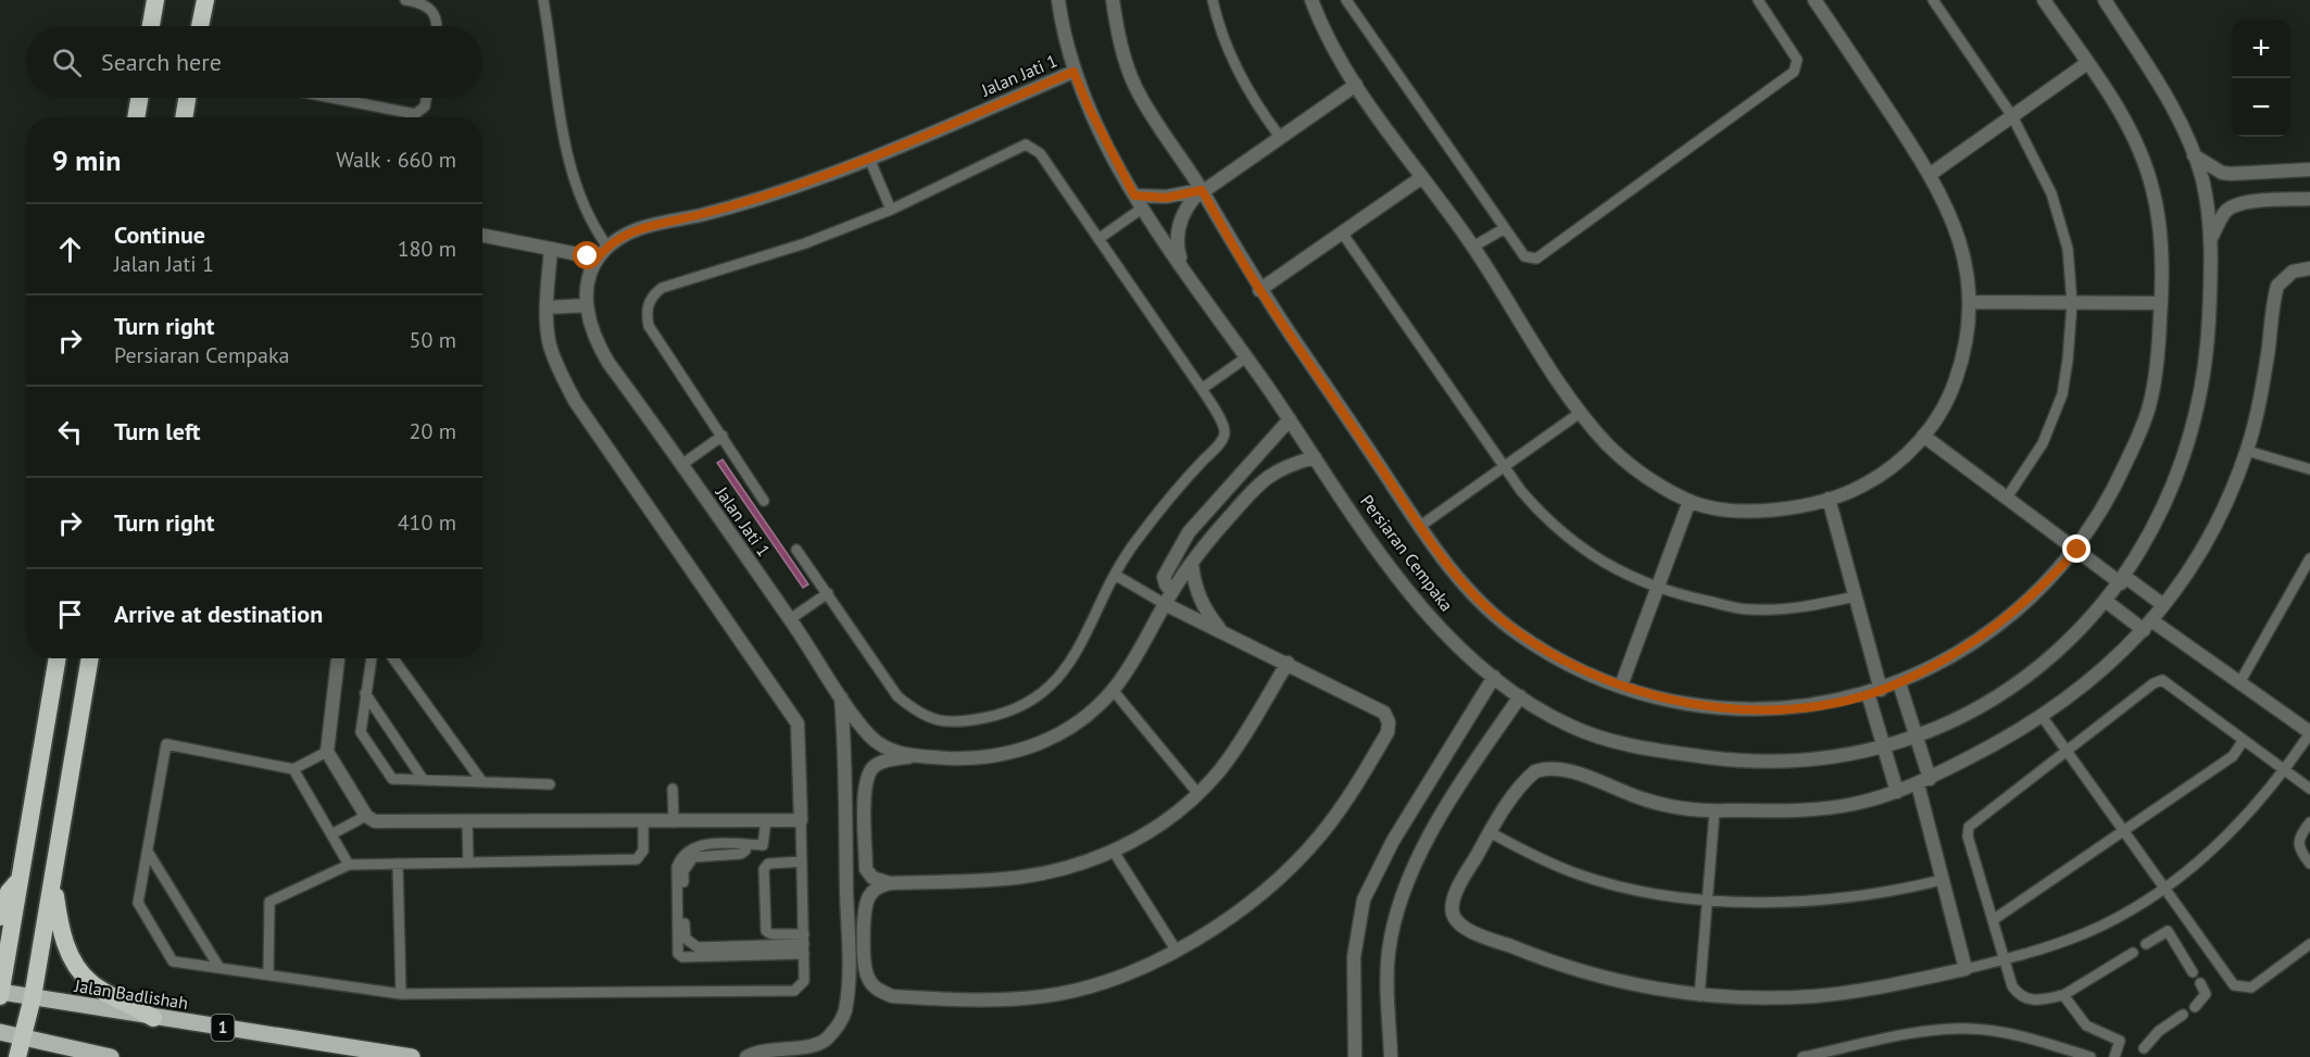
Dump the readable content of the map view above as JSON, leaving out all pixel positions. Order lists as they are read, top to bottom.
{
  "streets": {
    "main road": ["Jalan Badlishah", "1"],
    "street": ["Jalan Jati 1", "Persiaran Cempaka"]
  },
  "crossings": [
    ["Jalan Jati 1", "Persiaran Cempaka"]
  ],
  "page": {
    "map_buttons": ["+", "−"],
    "search": "Search here",
    "heading": ["9 min", "Walk · 660 m"],
    "list": [
      ["Continue", "Jalan Jati 1", "180 m"],
      ["Turn right", "Persiaran Cempaka", "50 m"],
      ["Turn left", "20 m"],
      ["Turn right", "410 m"],
      "Arrive at destination"
    ]
  }
}
